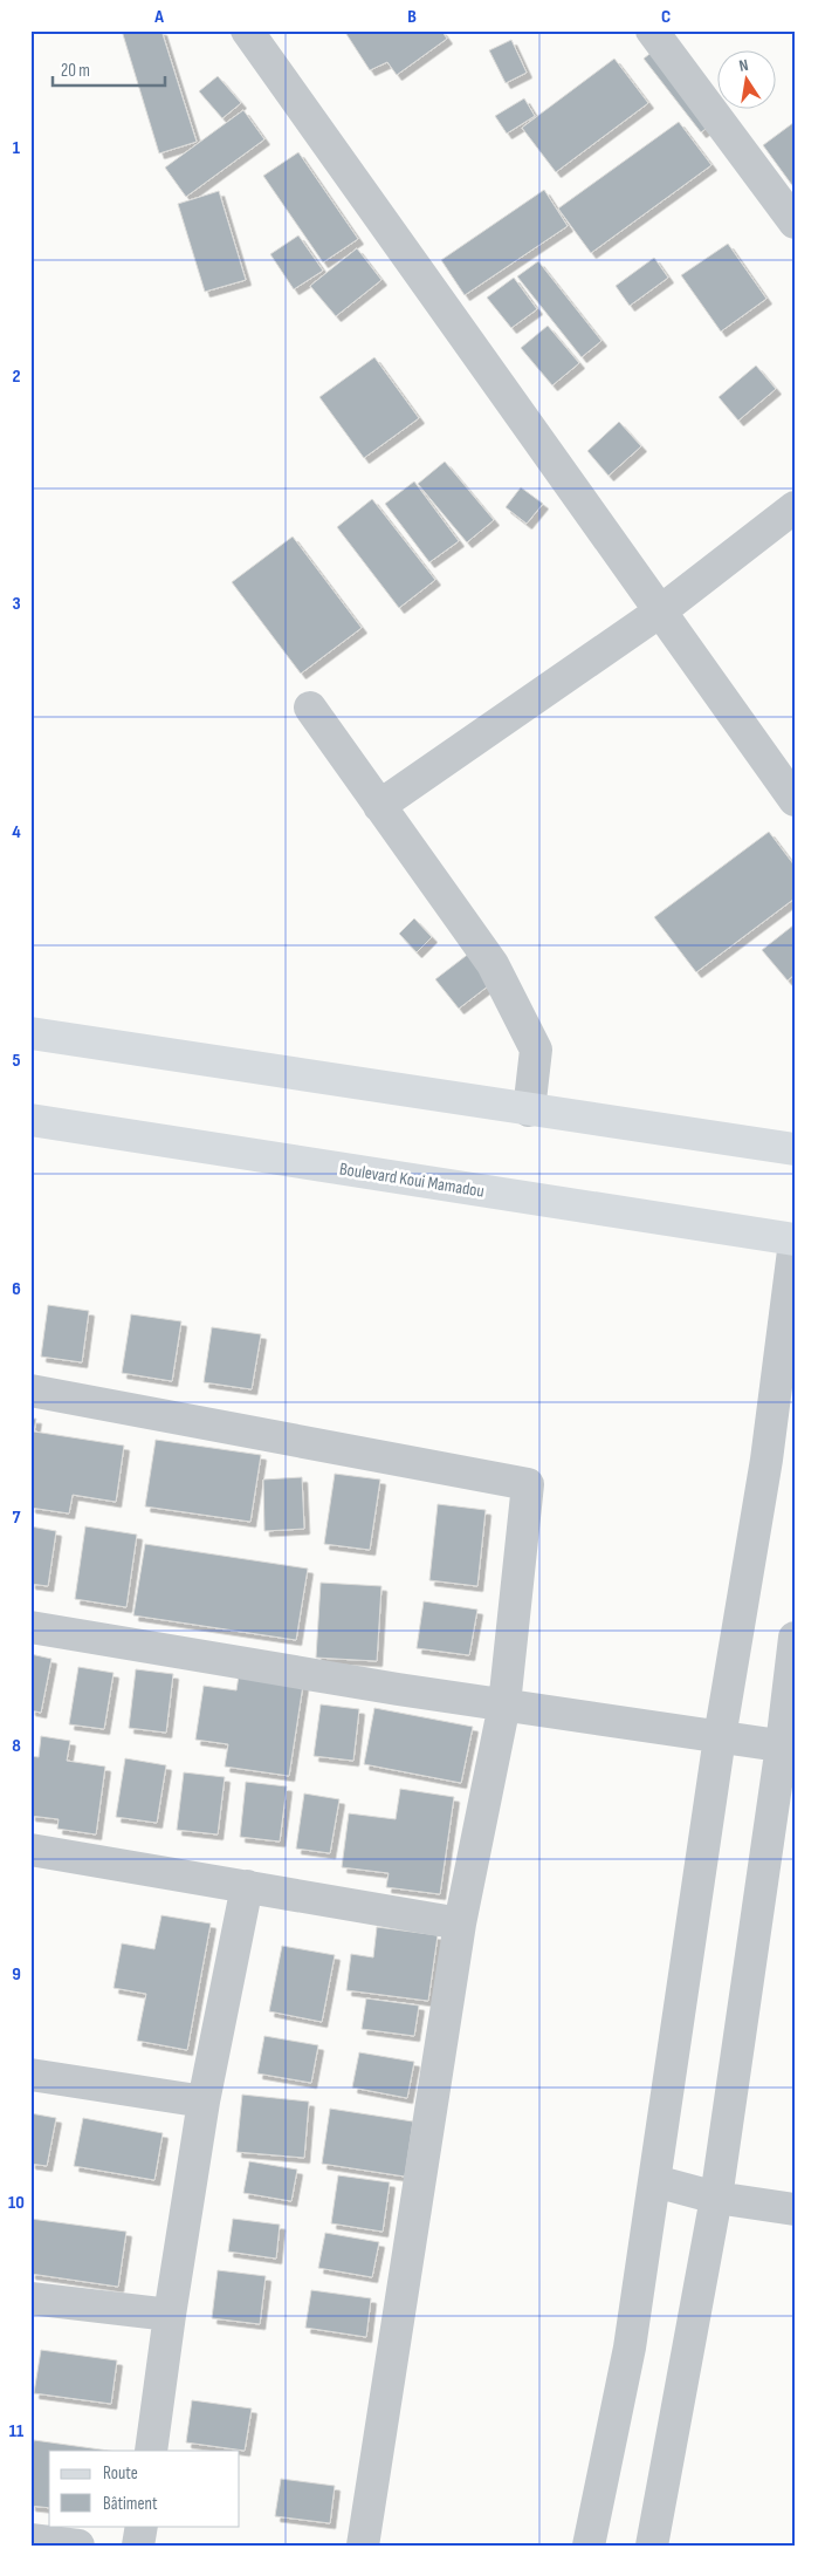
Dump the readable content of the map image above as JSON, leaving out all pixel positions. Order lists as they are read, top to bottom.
{
  "streets": {
    "main road": ["Boulevard Koui Mamadou"]
  },
  "legend": ["Route", "Bâtiment"],
  "scale_bar": "20 m",
  "north": "top",
  "grid": {
    "columns": ["A", "B", "C"],
    "rows": [
      "1",
      "2",
      "3",
      "4",
      "5",
      "6",
      "7",
      "8",
      "9",
      "10",
      "11"
    ]
  }
}
